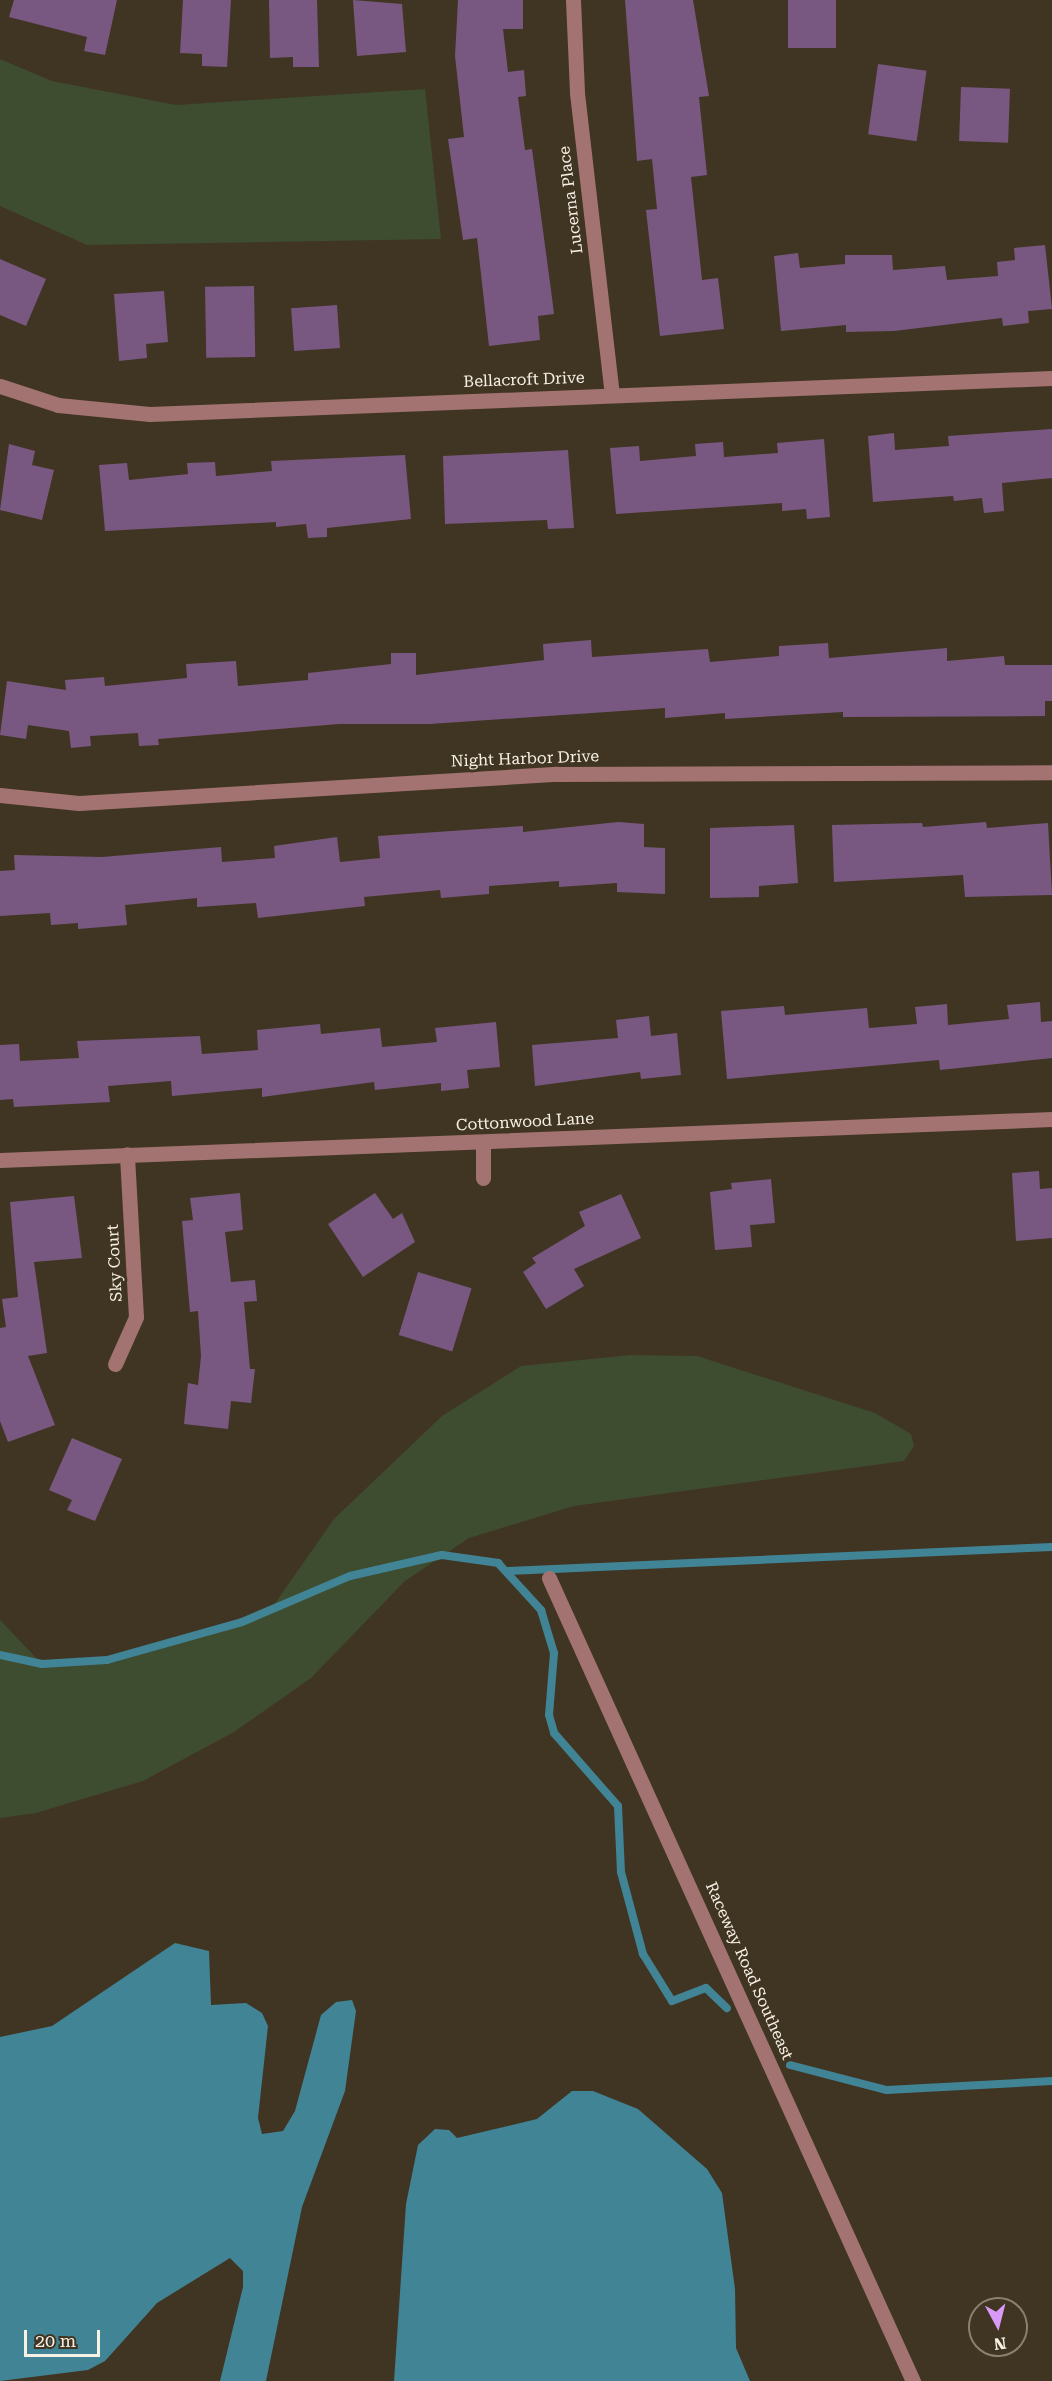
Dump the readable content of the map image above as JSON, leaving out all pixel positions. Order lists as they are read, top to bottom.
{
  "streets": {
    "street": [
      "Lucerna Place",
      "Bellacroft Drive",
      "Night Harbor Drive",
      "Cottonwood Lane",
      "Sky Court",
      "Raceway Road Southeast"
    ]
  },
  "crossings": [
    ["Lucerna Place", "Bellacroft Drive"],
    ["Cottonwood Lane", "Sky Court"]
  ],
  "scale_bar": "20 m",
  "north": "bottom"
}
